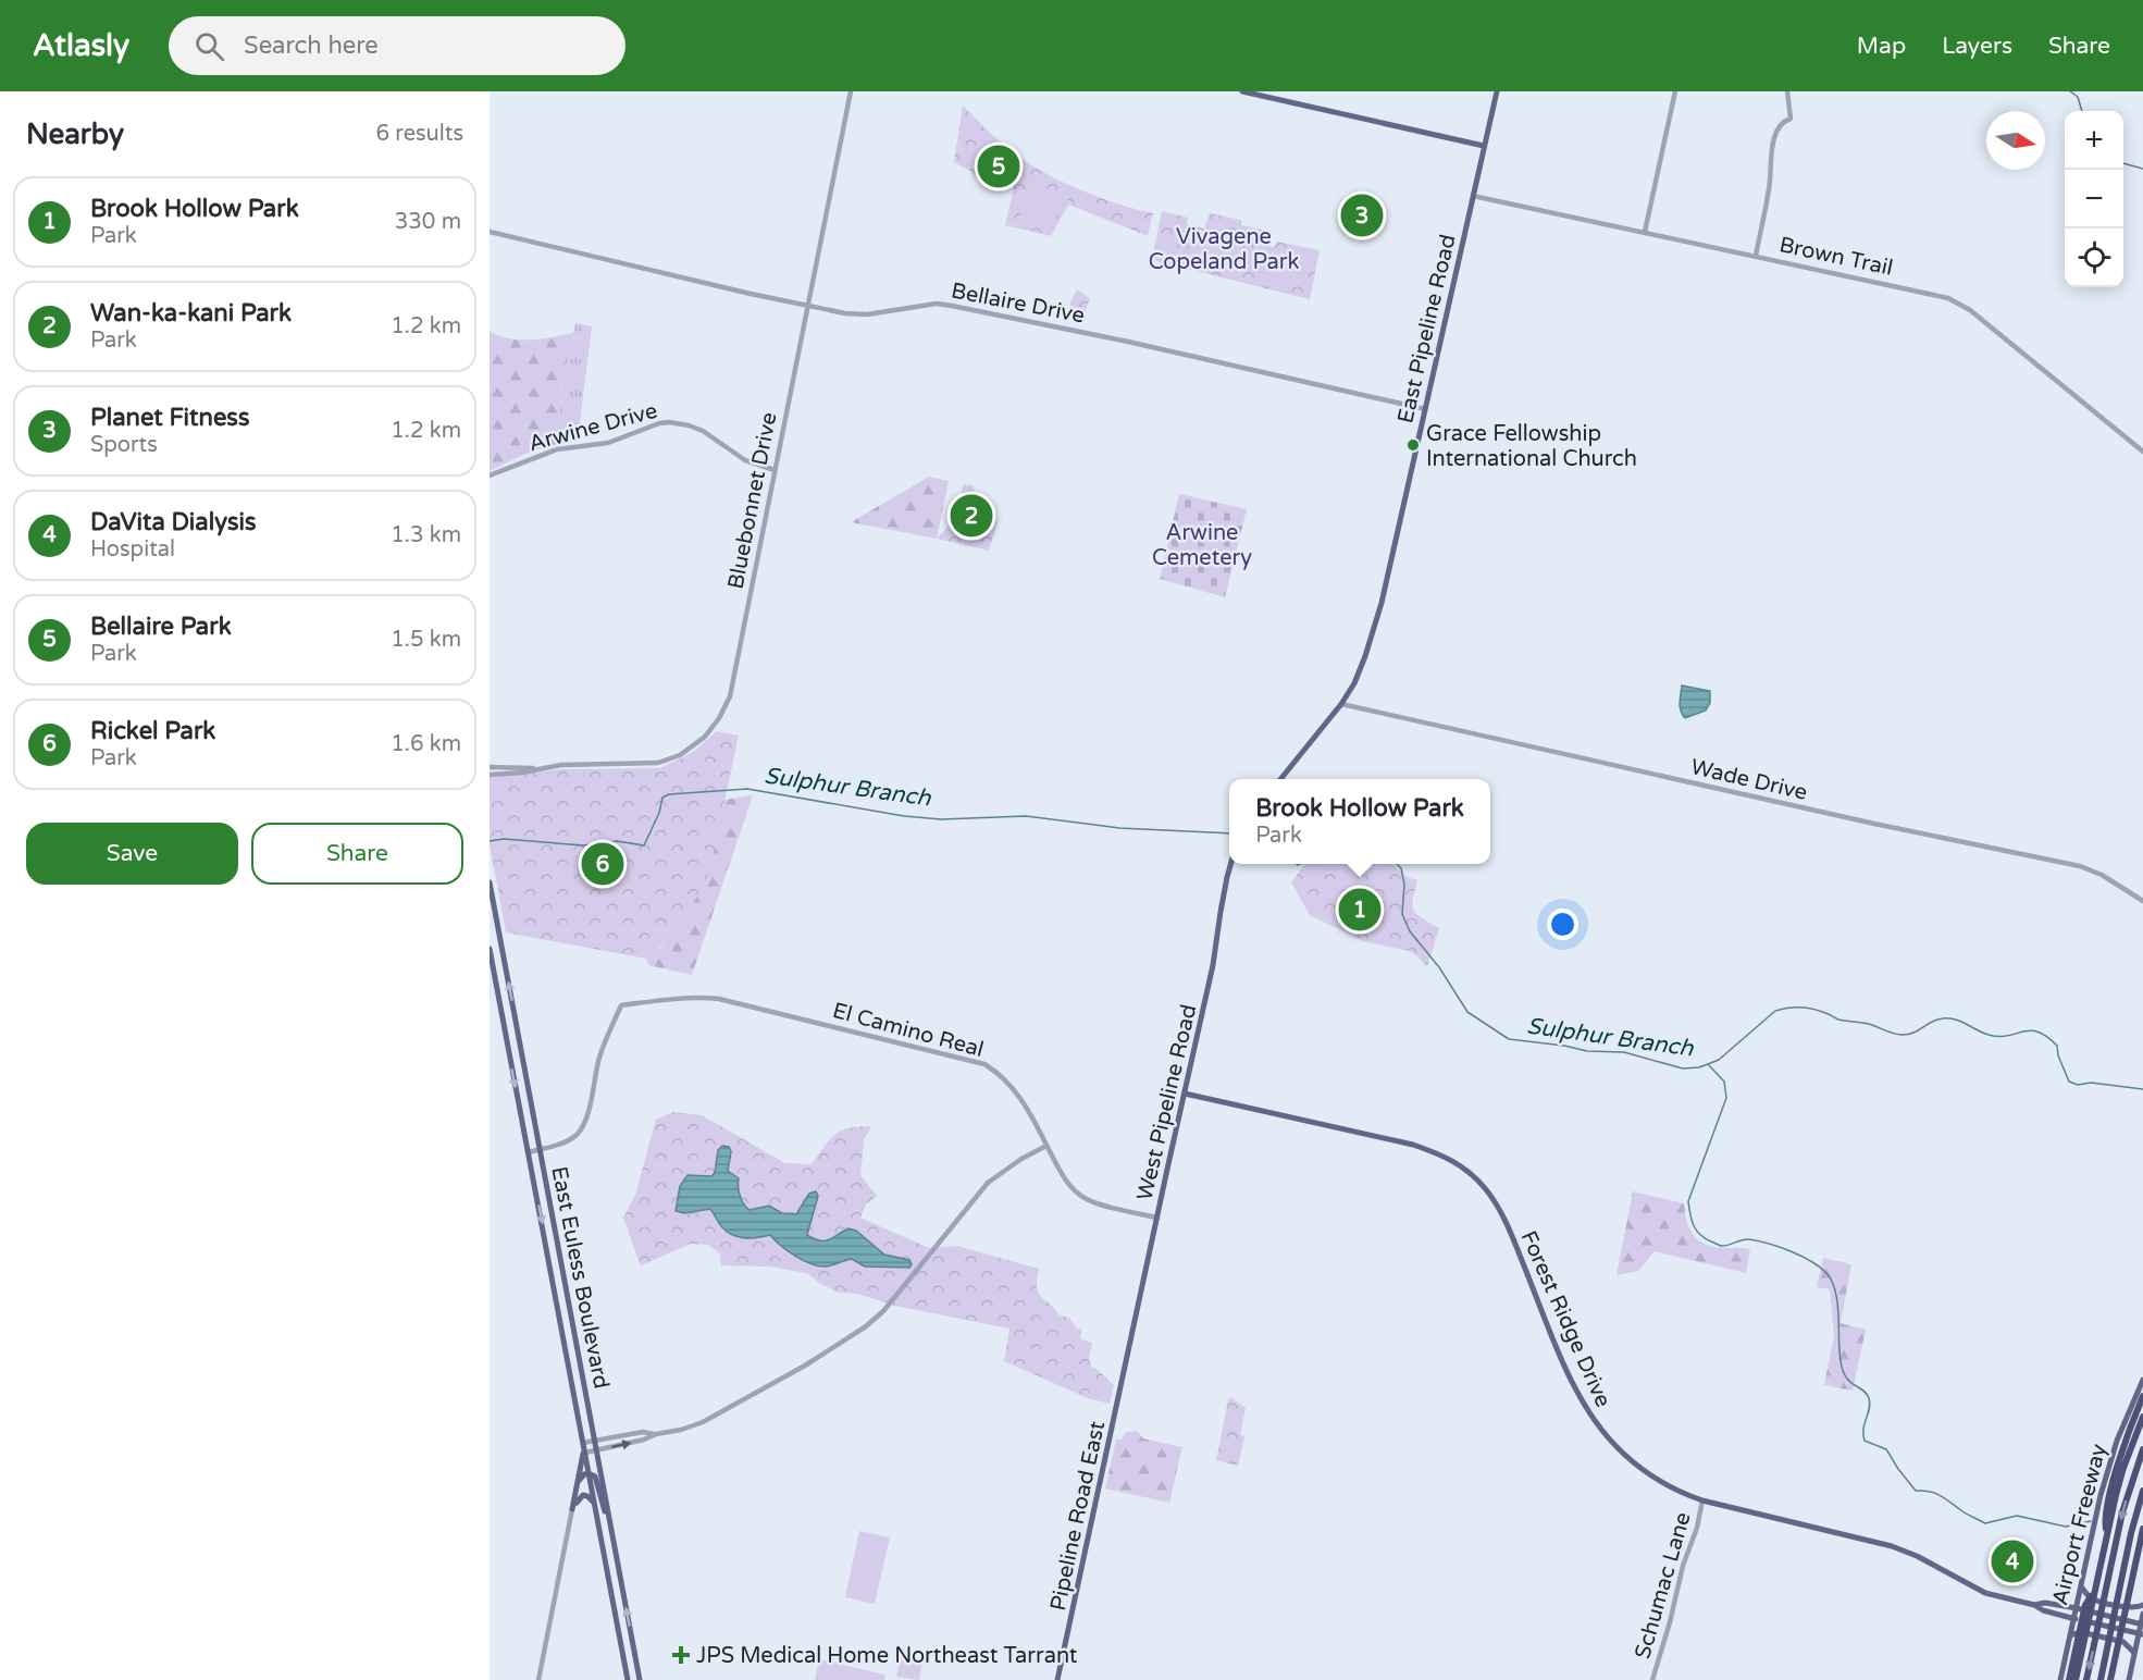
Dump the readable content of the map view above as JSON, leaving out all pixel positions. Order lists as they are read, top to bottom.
{
  "streets": {
    "highway": ["Airport Freeway"],
    "main road": [
      "East Pipeline Road",
      "West Pipeline Road",
      "East Euless Boulevard",
      "Forest Ridge Drive",
      "Pipeline Road East"
    ],
    "street": [
      "Brown Trail",
      "Bellaire Drive",
      "Arwine Drive",
      "Bluebonnet Drive",
      "Wade Drive",
      "El Camino Real",
      "Schumac Lane"
    ]
  },
  "crossings": [
    ["Brown Trail", "East Pipeline Road"],
    ["Bellaire Drive", "East Pipeline Road"],
    ["Bellaire Drive", "Bluebonnet Drive"],
    ["East Pipeline Road", "Wade Drive"],
    ["Arwine Drive", "Bluebonnet Drive"],
    ["El Camino Real", "West Pipeline Road"],
    ["El Camino Real", "East Euless Boulevard"],
    ["West Pipeline Road", "Forest Ridge Drive"],
    ["West Pipeline Road", "Pipeline Road East"],
    ["Forest Ridge Drive", "Airport Freeway"],
    ["Forest Ridge Drive", "Schumac Lane"]
  ],
  "water": ["Sulphur Branch"],
  "parks": ["Vivagene Copeland Park", "Arwine Cemetery"],
  "places": {
    "other": ["Grace Fellowship International Church"],
    "health": ["JPS Medical Home Northeast Tarrant"]
  },
  "north": "right",
  "page": {
    "header": "Atlasly",
    "search": "Search here",
    "nav": ["Map", "Layers", "Share"],
    "heading": ["Nearby", "6 results"],
    "map_buttons": ["+", "−"],
    "pins": [
      "5",
      "3",
      "2",
      "6",
      "1",
      "4"
    ],
    "list": [
      {
        "mark": "1",
        "name": "Brook Hollow Park",
        "note": "Park",
        "value": "330 m"
      },
      {
        "mark": "2",
        "name": "Wan-ka-kani Park",
        "note": "Park",
        "value": "1.2 km"
      },
      {
        "mark": "3",
        "name": "Planet Fitness",
        "note": "Sports",
        "value": "1.2 km"
      },
      {
        "mark": "4",
        "name": "DaVita Dialysis",
        "note": "Hospital",
        "value": "1.3 km"
      },
      {
        "mark": "5",
        "name": "Bellaire Park",
        "note": "Park",
        "value": "1.5 km"
      },
      {
        "mark": "6",
        "name": "Rickel Park",
        "note": "Park",
        "value": "1.6 km"
      }
    ],
    "popup": ["Brook Hollow Park", "Park"],
    "buttons": ["Save", "Share"]
  }
}
